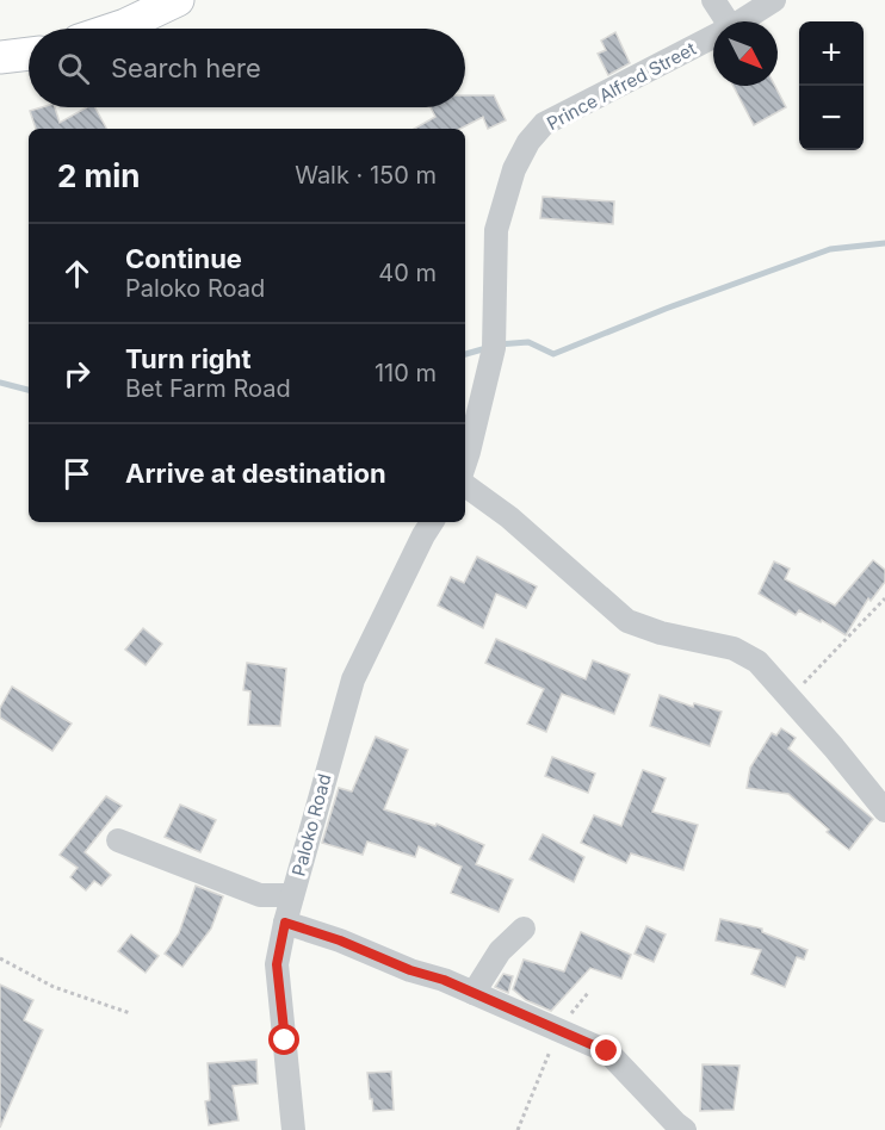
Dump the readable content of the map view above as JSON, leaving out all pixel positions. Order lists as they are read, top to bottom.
{
  "streets": {
    "street": ["Prince Alfred Street", "Paloko Road"]
  },
  "north": "bottom right",
  "page": {
    "map_buttons": ["+", "−"],
    "search": "Search here",
    "heading": ["2 min", "Walk · 150 m"],
    "list": [
      ["Continue", "Paloko Road", "40 m"],
      ["Turn right", "Bet Farm Road", "110 m"],
      "Arrive at destination"
    ]
  }
}
